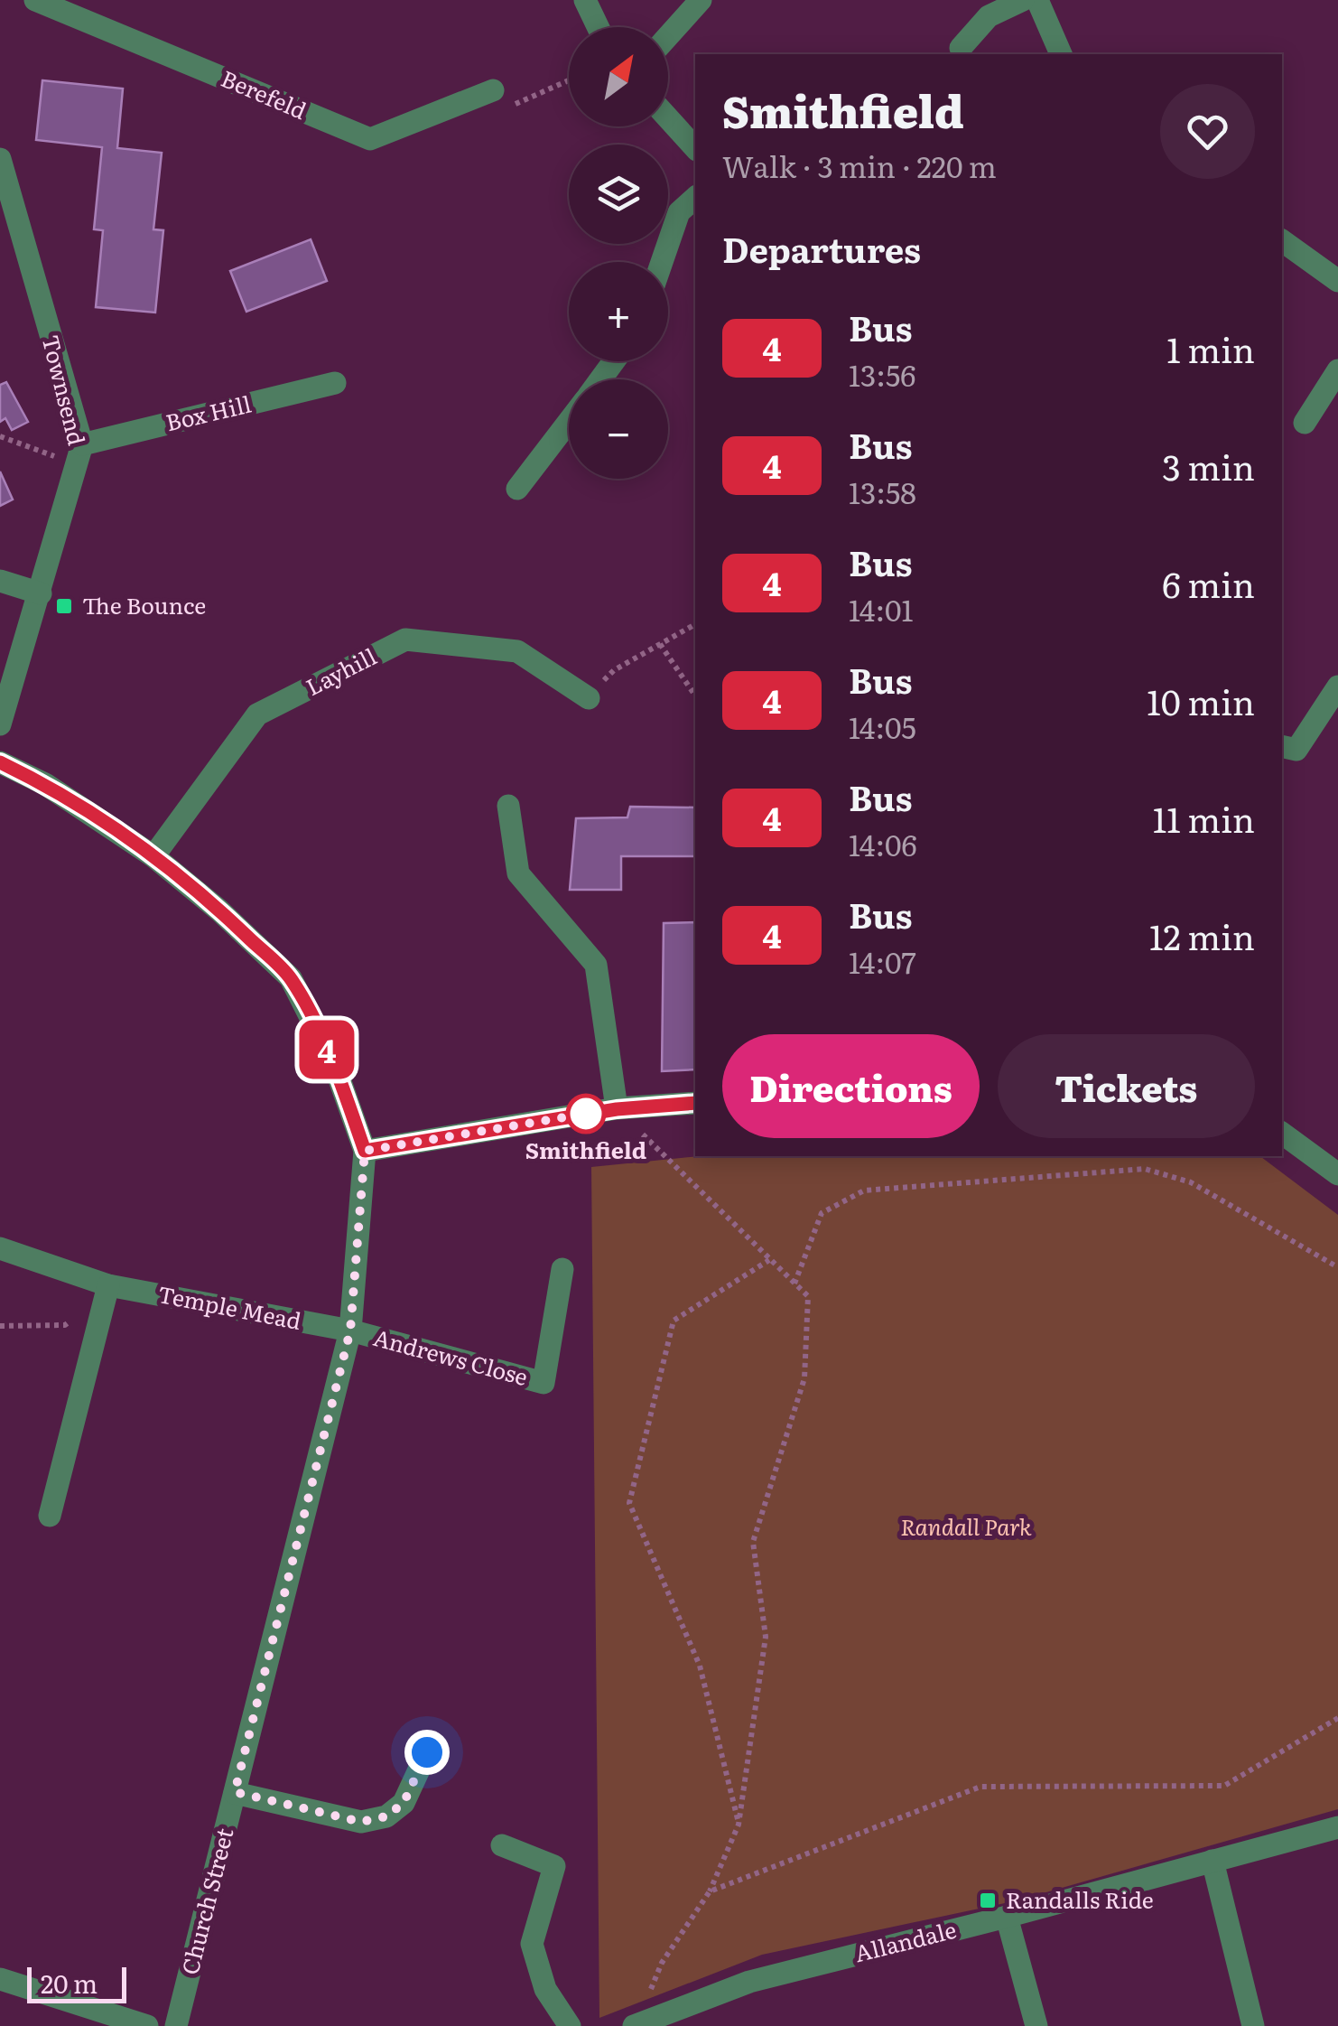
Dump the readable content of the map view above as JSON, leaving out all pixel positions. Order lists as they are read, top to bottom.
{
  "streets": {
    "street": [
      "Berefeld",
      "Townsend",
      "Box Hill",
      "Layhill",
      "Temple Mead",
      "Andrews Close",
      "Church Street",
      "Allandale"
    ]
  },
  "crossings": [
    ["Townsend", "Box Hill"],
    ["Layhill", "Church Street"],
    ["Temple Mead", "Andrews Close"],
    ["Temple Mead", "Church Street"],
    ["Andrews Close", "Church Street"]
  ],
  "parks": ["Randall Park"],
  "places": {
    "transit": ["The Bounce", "Randalls Ride"],
    "other": ["Smithfield"]
  },
  "lines": ["bus line 4"],
  "scale_bar": "20 m",
  "north": "top right",
  "page": {
    "on_map": "4",
    "map_buttons": ["+", "−"],
    "heading": [
      ["Smithfield", "Walk · 3 min · 220 m"],
      "Departures"
    ],
    "list": [
      {
        "mark": "4",
        "name": "Bus",
        "note": "13:56",
        "value": "1 min"
      },
      {
        "mark": "4",
        "name": "Bus",
        "note": "13:58",
        "value": "3 min"
      },
      {
        "mark": "4",
        "name": "Bus",
        "note": "14:01",
        "value": "6 min"
      },
      {
        "mark": "4",
        "name": "Bus",
        "note": "14:05",
        "value": "10 min"
      },
      {
        "mark": "4",
        "name": "Bus",
        "note": "14:06",
        "value": "11 min"
      },
      {
        "mark": "4",
        "name": "Bus",
        "note": "14:07",
        "value": "12 min"
      }
    ],
    "buttons": ["Directions", "Tickets"],
    "scale": "20 m"
  }
}
